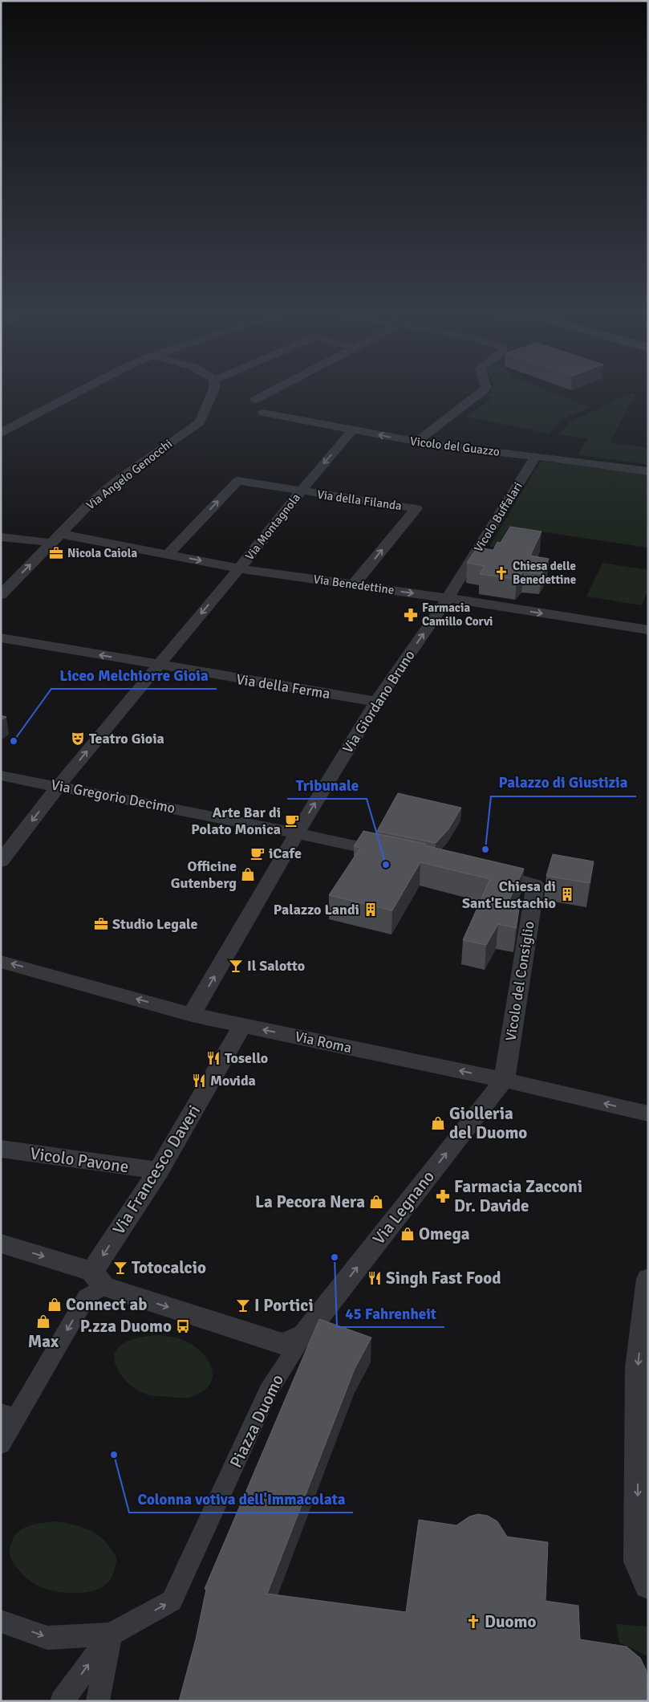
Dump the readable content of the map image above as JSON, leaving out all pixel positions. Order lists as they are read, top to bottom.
{
  "streets": {
    "street": [
      "Vicolo del Guazzo",
      "Via Angelo Genocchi",
      "Via della Filanda",
      "Vicolo Buffalari",
      "Via Montagnola",
      "Via Benedettine",
      "Via della Ferma",
      "Via Giordano Bruno",
      "Via Gregorio Decimo",
      "Vicolo del Consiglio",
      "Via Roma",
      "Vicolo Pavone",
      "Via Francesco Daveri",
      "Via Legnano",
      "Piazza Duomo"
    ]
  },
  "crossings": [
    ["Vicolo del Guazzo", "Vicolo Buffalari"],
    ["Vicolo del Guazzo", "Via Montagnola"],
    ["Via Angelo Genocchi", "Via Benedettine"],
    ["Via della Filanda", "Via Montagnola"],
    ["Via della Filanda", "Via Benedettine"],
    ["Vicolo Buffalari", "Via Benedettine"],
    ["Vicolo Buffalari", "Via Giordano Bruno"],
    ["Via Montagnola", "Via Benedettine"],
    ["Via Montagnola", "Via della Ferma"],
    ["Via Montagnola", "Via Gregorio Decimo"],
    ["Via Benedettine", "Via Giordano Bruno"],
    ["Via della Ferma", "Via Giordano Bruno"],
    ["Via Giordano Bruno", "Via Gregorio Decimo"],
    ["Via Giordano Bruno", "Via Roma"],
    ["Vicolo del Consiglio", "Via Roma"],
    ["Vicolo del Consiglio", "Via Legnano"],
    ["Via Roma", "Via Francesco Daveri"],
    ["Via Roma", "Via Legnano"],
    ["Vicolo Pavone", "Via Francesco Daveri"],
    ["Via Legnano", "Piazza Duomo"]
  ],
  "one_way": [
    "Via Benedettine",
    "Via della Ferma",
    "Via Giordano Bruno",
    "Via Roma",
    "Via Francesco Daveri",
    "Via Legnano",
    "Piazza Duomo"
  ],
  "places": {
    "office": ["Nicola Caiola", "Studio Legale"],
    "church": ["Chiesa delle Benedettine", "Duomo"],
    "pharmacy": ["Farmacia Camillo Corvi", "Farmacia Zacconi Dr. Davide"],
    "theatre": ["Teatro Gioia"],
    "other": [
      "Liceo Melchiorre Gioia",
      "Palazzo di Giustizia",
      "Tribunale",
      "45 Fahrenheit",
      "Colonna votiva dell'Immacolata"
    ],
    "cafe": ["Arte Bar di Polato Monica", "iCafe"],
    "shop": [
      "Officine Gutenberg",
      "Giolleria del Duomo",
      "La Pecora Nera",
      "Omega",
      "Connect ab",
      "Max"
    ],
    "building": ["Chiesa di Sant'Eustachio", "Palazzo Landi"],
    "bar": ["Il Salotto", "Totocalcio", "I Portici"],
    "restaurant": ["Tosello", "Movida", "Singh Fast Food"],
    "bus stop": ["P.zza Duomo"]
  }
}
